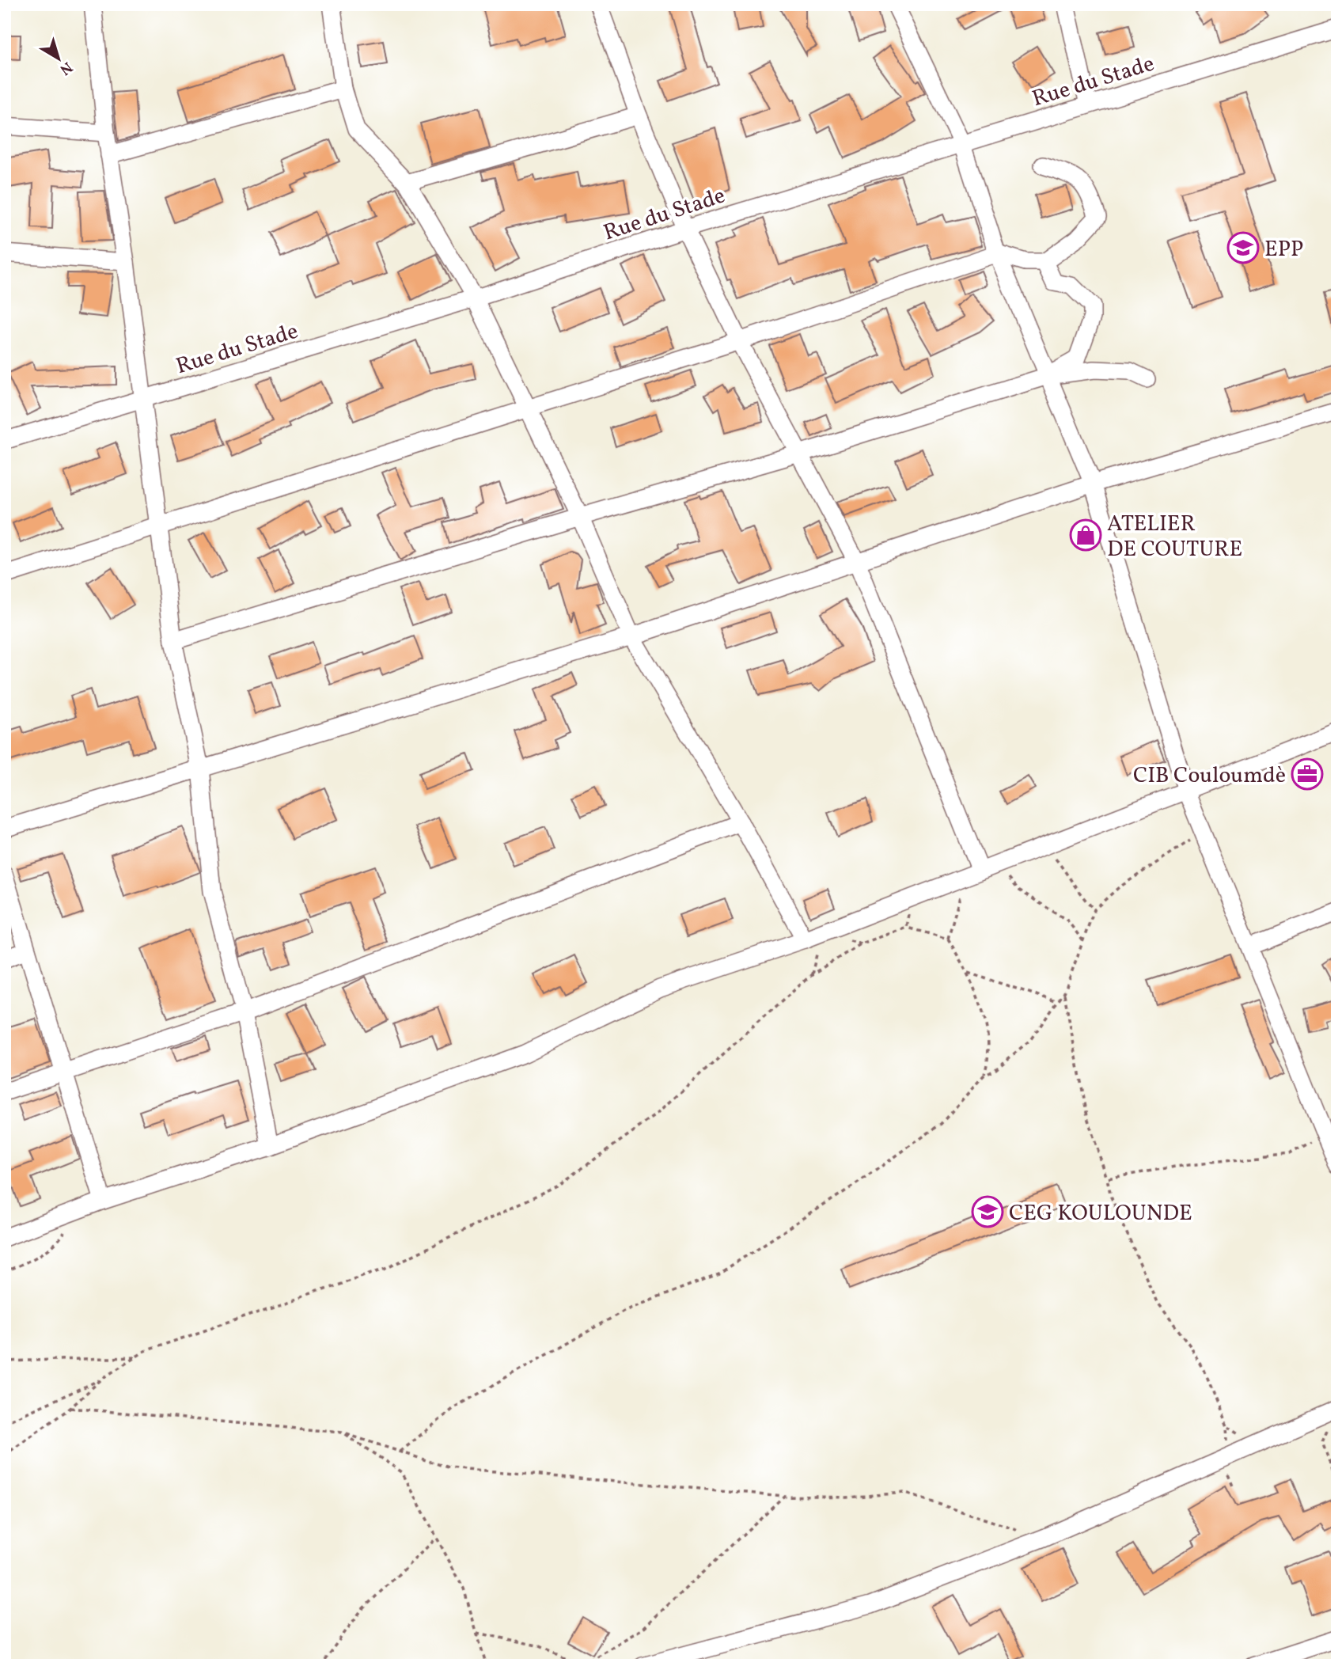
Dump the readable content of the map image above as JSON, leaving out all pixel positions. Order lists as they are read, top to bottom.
{
  "streets": {
    "street": ["Rue du Stade"]
  },
  "places": {
    "school or university": ["EPP", "CEG KOULOUNDE"],
    "shop": ["ATELIER DE COUTURE"],
    "office": ["CIB Couloumdè"]
  },
  "north": "bottom right"
}
